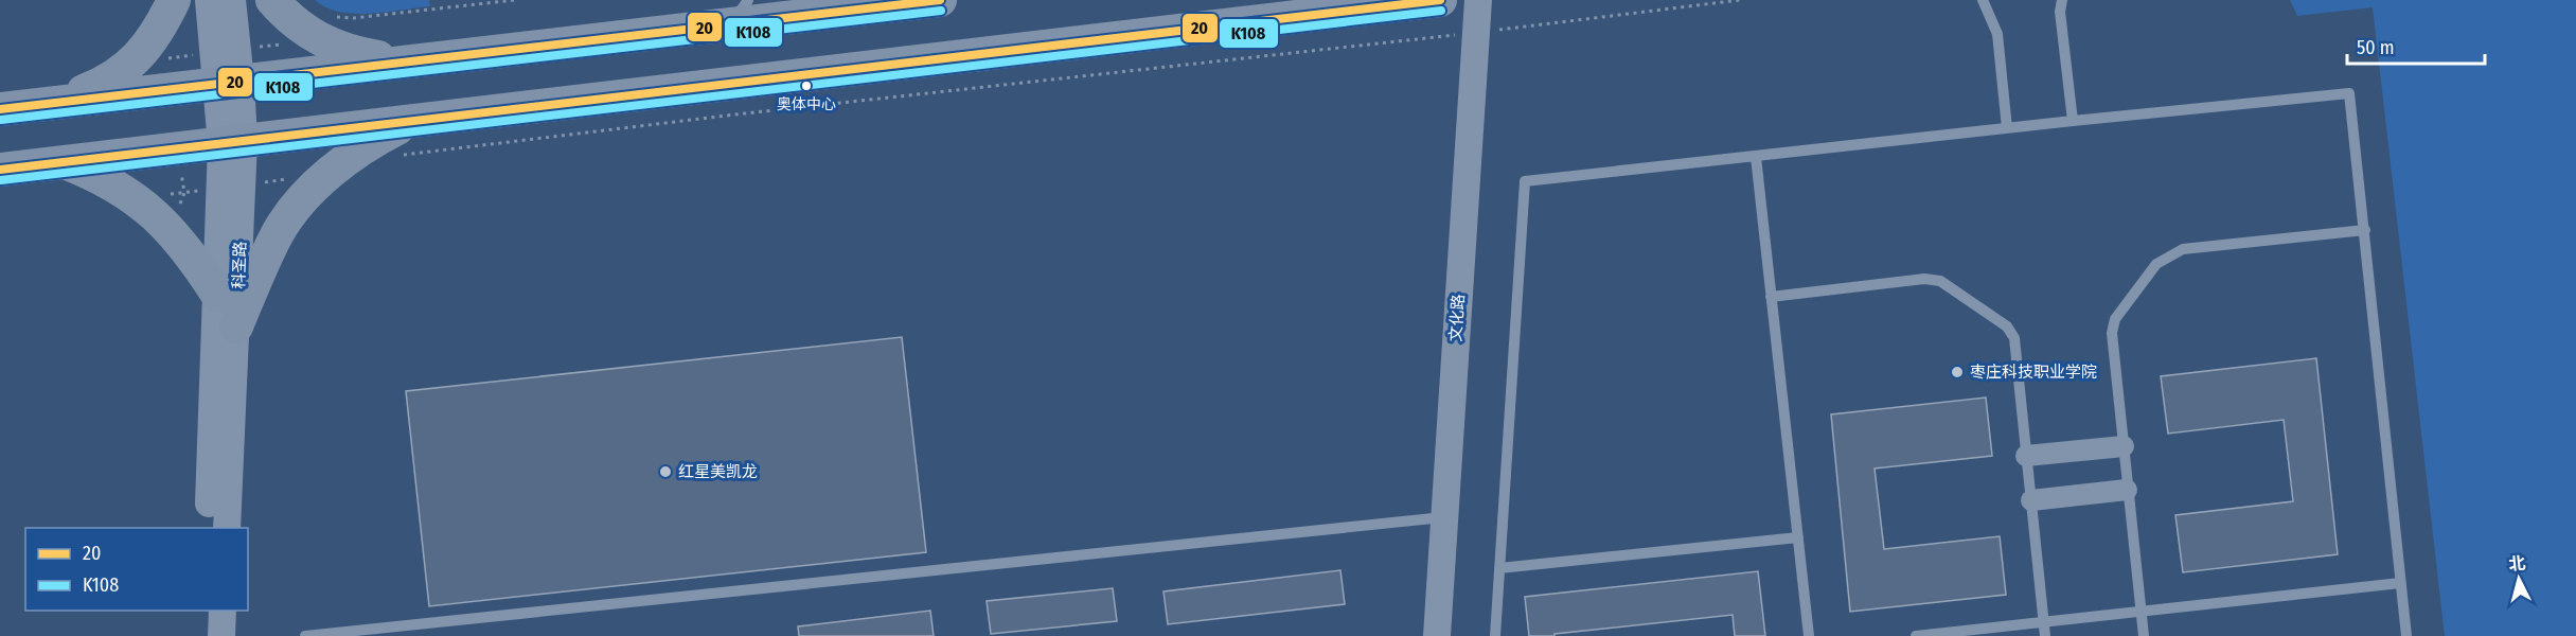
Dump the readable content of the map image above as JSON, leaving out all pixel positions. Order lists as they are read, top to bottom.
{
  "streets": {
    "street": ["科圣路", "文化路"]
  },
  "places": ["奥体中心", "枣庄科技职业学院", "红星美凯龙"],
  "lines": ["transit line 20", "transit line K108"],
  "legend": ["20", "K108"],
  "scale_bar": "50 m",
  "north": "top"
}
